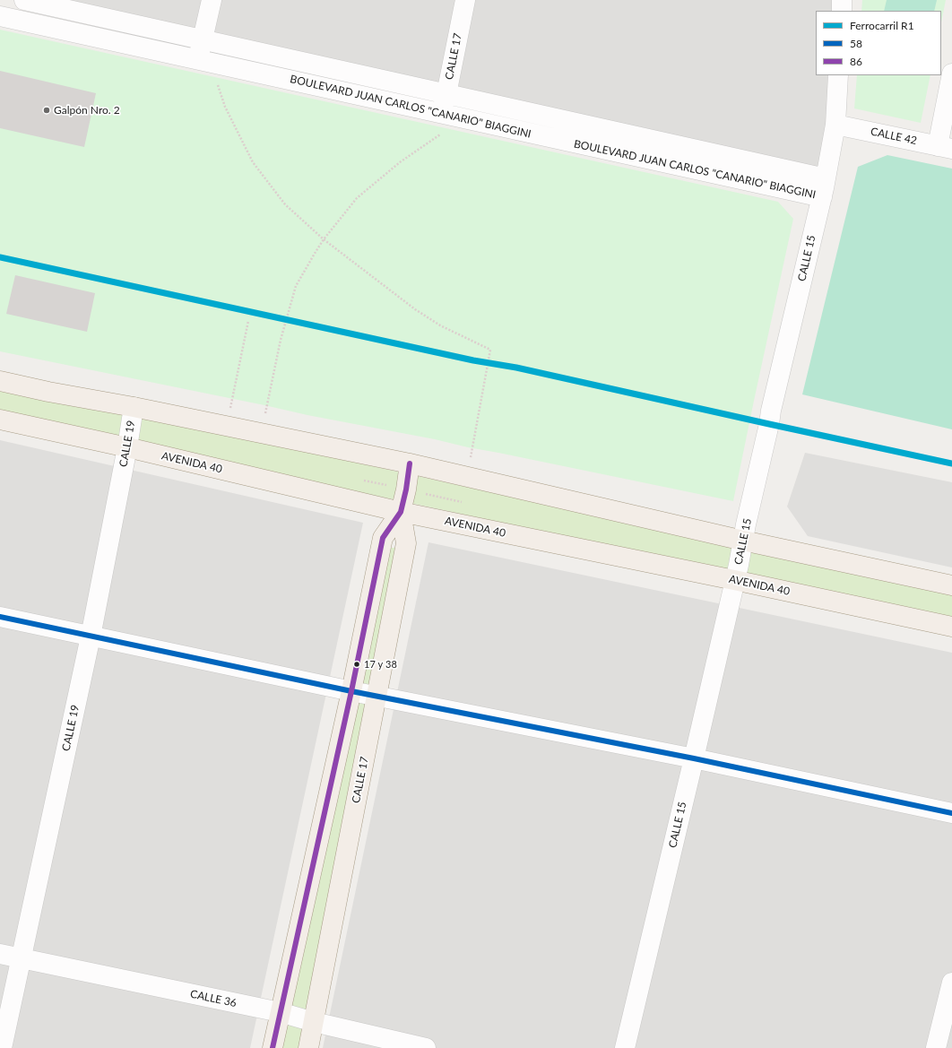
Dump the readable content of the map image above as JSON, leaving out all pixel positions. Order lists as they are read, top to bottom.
{
  "streets": {
    "main road": ["CALLE 17", "AVENIDA 40"],
    "street": [
      "BOULEVARD JUAN CARLOS \"CANARIO\" BIAGGINI",
      "CALLE 42",
      "CALLE 15",
      "CALLE 19",
      "CALLE 36"
    ]
  },
  "crossings": [
    ["CALLE 17", "BOULEVARD JUAN CARLOS \"CANARIO\" BIAGGINI"],
    ["CALLE 17", "AVENIDA 40"],
    ["CALLE 17", "CALLE 36"],
    ["BOULEVARD JUAN CARLOS \"CANARIO\" BIAGGINI", "CALLE 15"],
    ["CALLE 42", "CALLE 15"],
    ["CALLE 15", "AVENIDA 40"],
    ["CALLE 19", "AVENIDA 40"],
    ["CALLE 19", "CALLE 36"]
  ],
  "places": ["Galpón Nro. 2", "17 y 38"],
  "lines": ["rail line R1", "transit line 86", "transit line 58"],
  "legend": ["Ferrocarril R1", "58", "86"]
}
